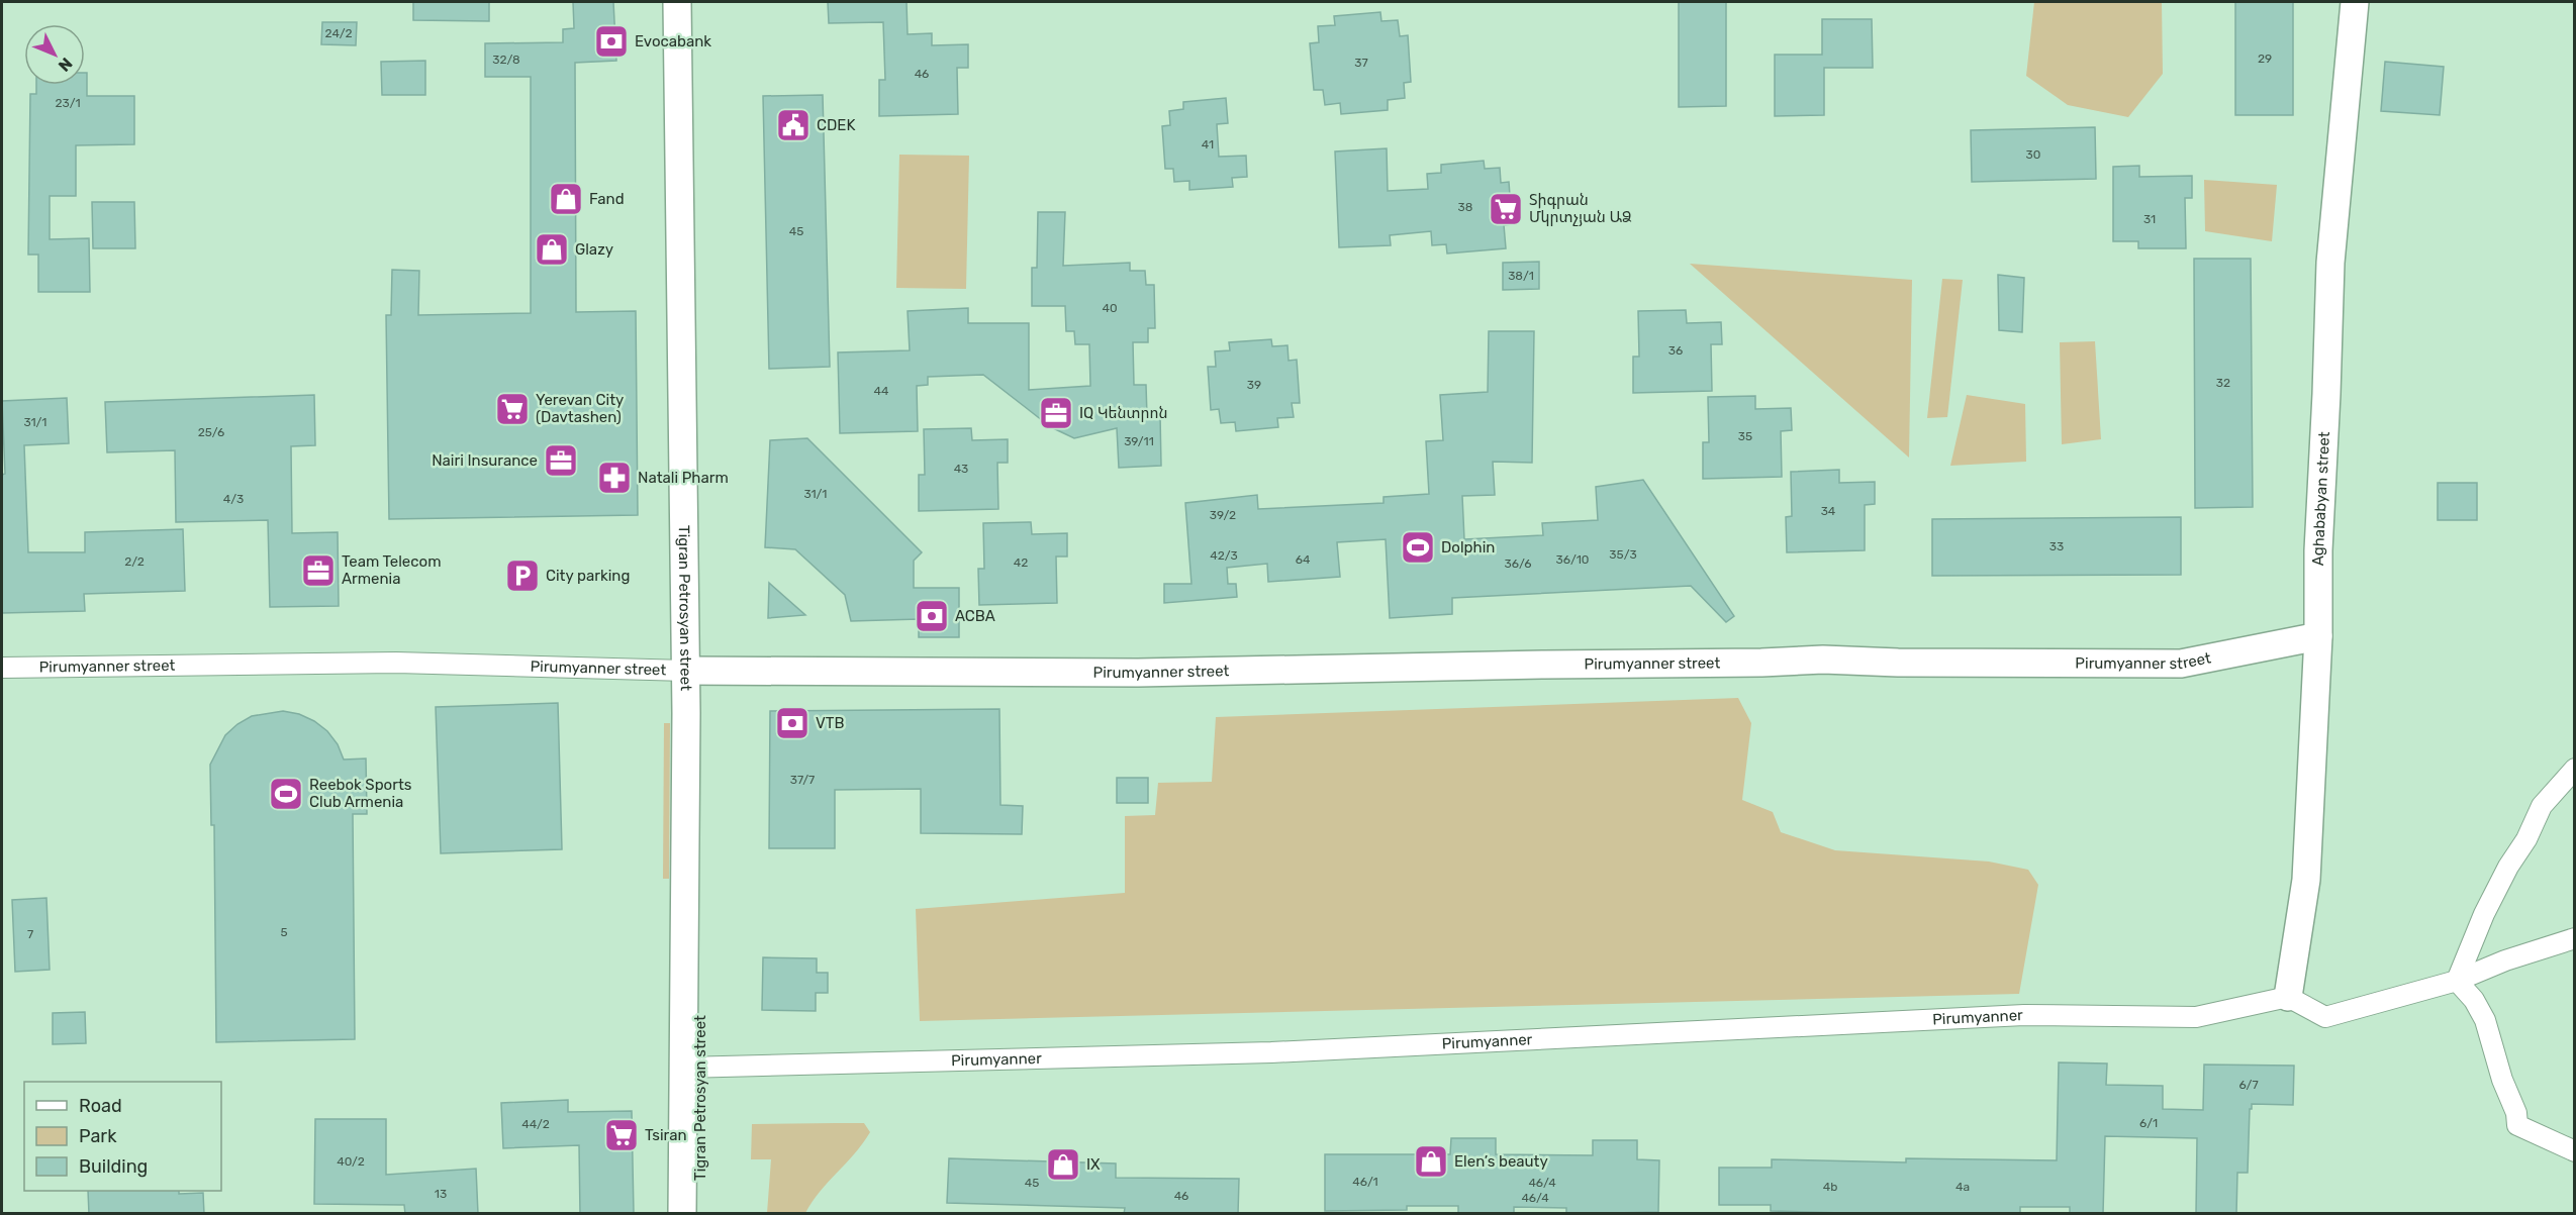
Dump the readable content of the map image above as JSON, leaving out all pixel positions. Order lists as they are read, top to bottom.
{
  "streets": {
    "street": [
      "Aghababyan street",
      "Tigran Petrosyan street",
      "Pirumyanner street",
      "Pirumyanner"
    ]
  },
  "crossings": [
    ["Aghababyan street", "Pirumyanner street"],
    ["Aghababyan street", "Pirumyanner"],
    ["Tigran Petrosyan street", "Pirumyanner street"],
    ["Tigran Petrosyan street", "Pirumyanner"]
  ],
  "places": {
    "bank": ["Evocabank", "ACBA", "VTB"],
    "public building": ["CDEK"],
    "shop": [
      "Fand",
      "Glazy",
      "Elen’s beauty",
      "IX"
    ],
    "supermarket": ["Տիգրան Մկրտչյան ԱՁ", "Yerevan City (Davtashen)", "Tsiran"],
    "office": ["IQ Կենտրոն", "Nairi Insurance", "Team Telecom Armenia"],
    "pharmacy": ["Natali Pharm"],
    "sports": ["Dolphin", "Reebok Sports Club Armenia"],
    "parking": ["City parking"]
  },
  "house_numbers": [
    "24/2",
    "29",
    "32/8",
    "37",
    "46",
    "23/1",
    "41",
    "30",
    "38",
    "31",
    "45",
    "38/1",
    "40",
    "36",
    "32",
    "39",
    "44",
    "31/1",
    "25/6",
    "35",
    "39/11",
    "43",
    "31/1",
    "4/3",
    "34",
    "39/2",
    "33",
    "35/3",
    "42/3",
    "64",
    "36/10",
    "2/2",
    "42",
    "36/6",
    "37/7",
    "5",
    "7",
    "6/7",
    "6/1",
    "44/2",
    "40/2",
    "46/1",
    "45",
    "46/4",
    "4b",
    "4a",
    "13",
    "46",
    "46/4"
  ],
  "legend": ["Road", "Park", "Building"],
  "north": "bottom right"
}
